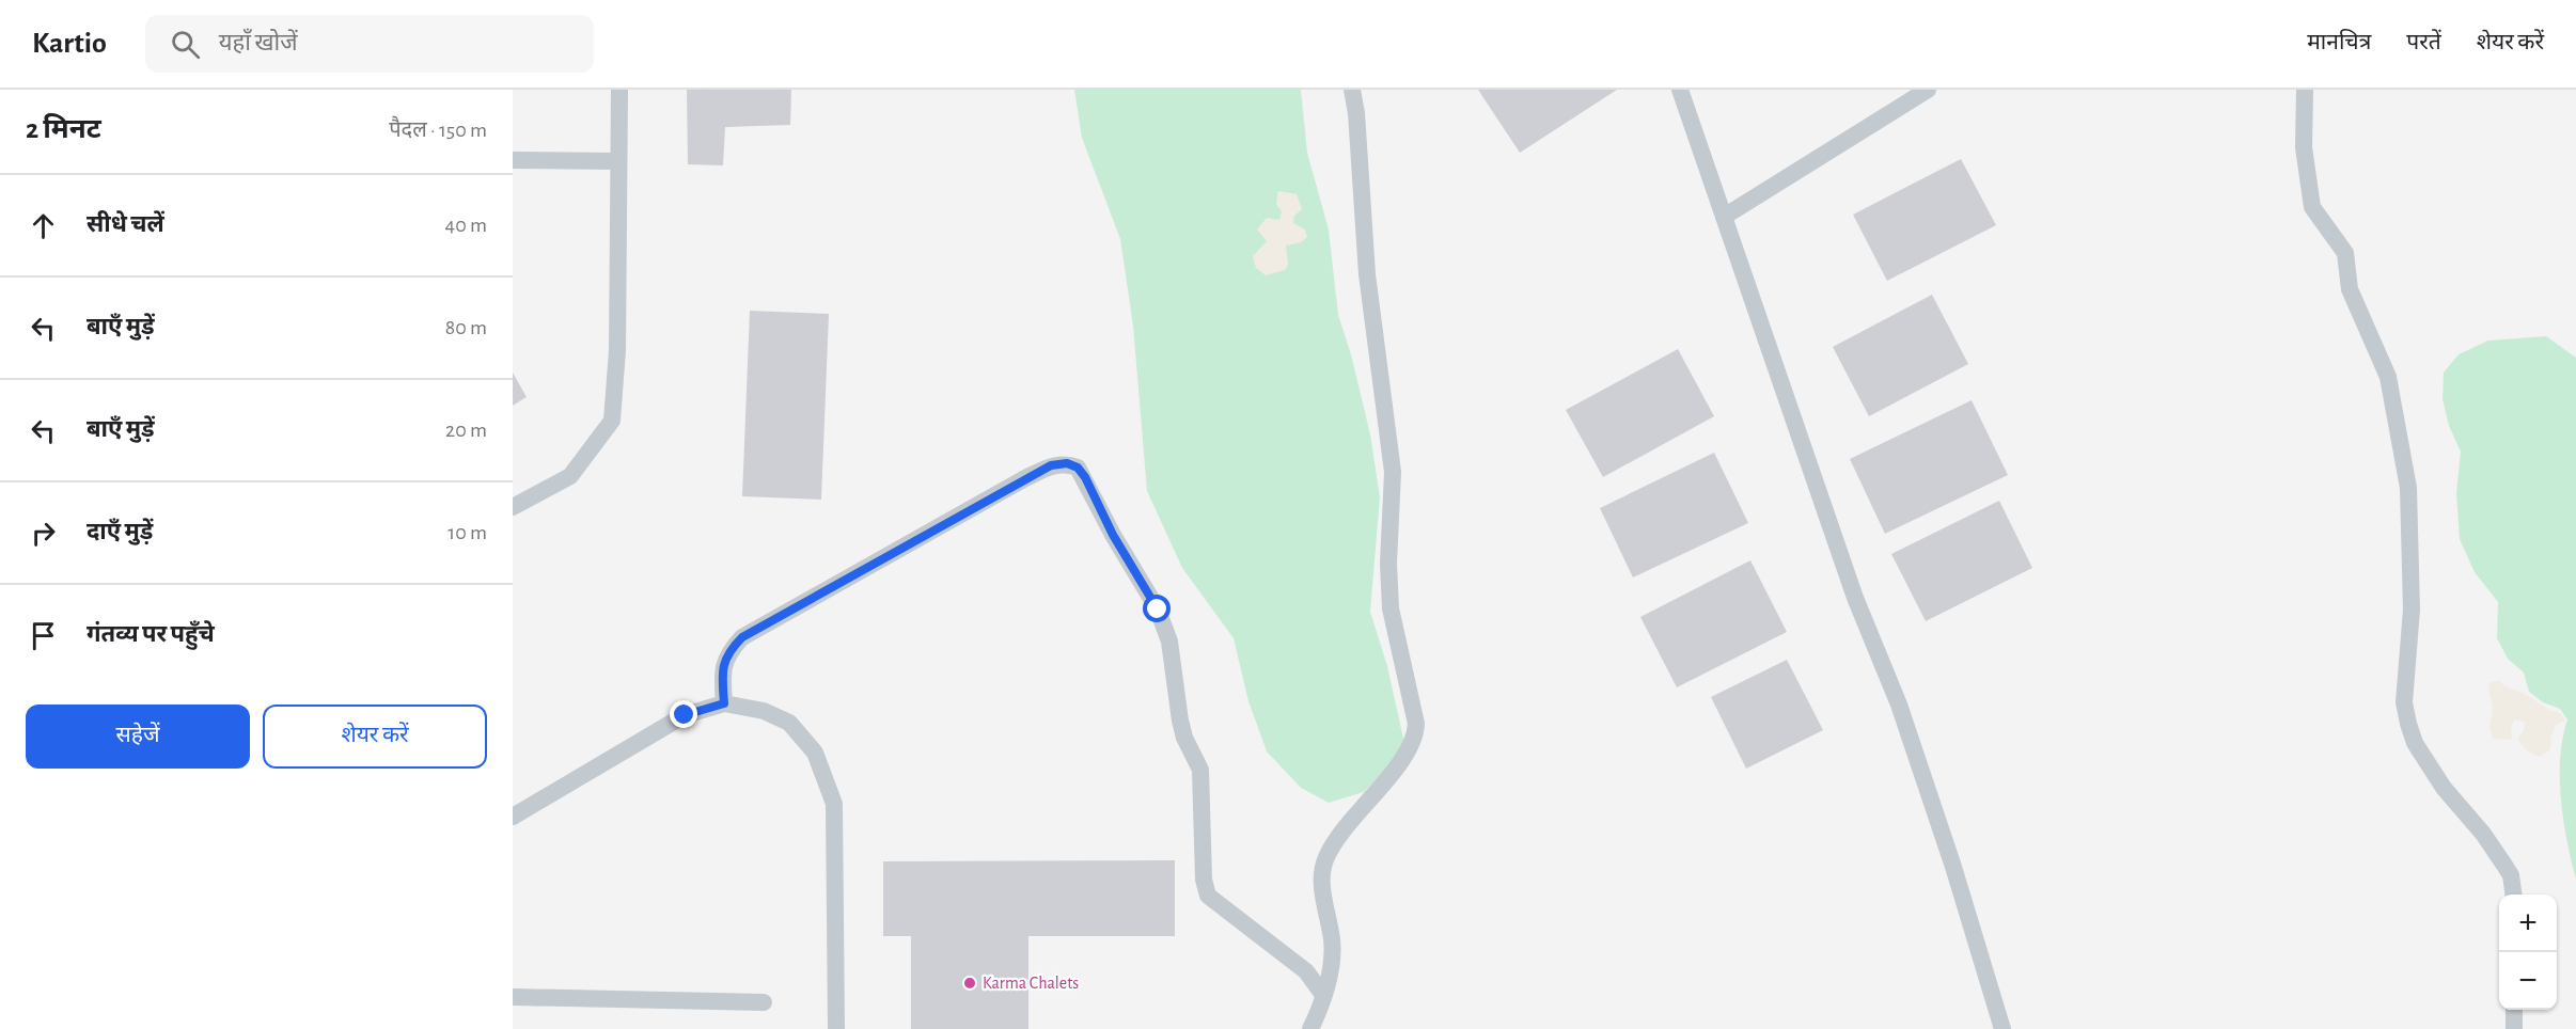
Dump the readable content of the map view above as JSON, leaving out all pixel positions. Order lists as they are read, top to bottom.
{
  "places": ["Karma Chalets"],
  "page": {
    "header": "Kartio",
    "search": "यहाँ खोजें",
    "nav": ["मानचित्र", "परतें", "शेयर करें"],
    "heading": ["2 मिनट", "पैदल · 150 m"],
    "list": [
      ["सीधे चलें", "40 m"],
      ["बाएँ मुड़ें", "80 m"],
      ["बाएँ मुड़ें", "20 m"],
      ["दाएँ मुड़ें", "10 m"],
      "गंतव्य पर पहुँचे"
    ],
    "buttons": ["सहेजें", "शेयर करें"],
    "map_buttons": ["+", "−"]
  }
}
